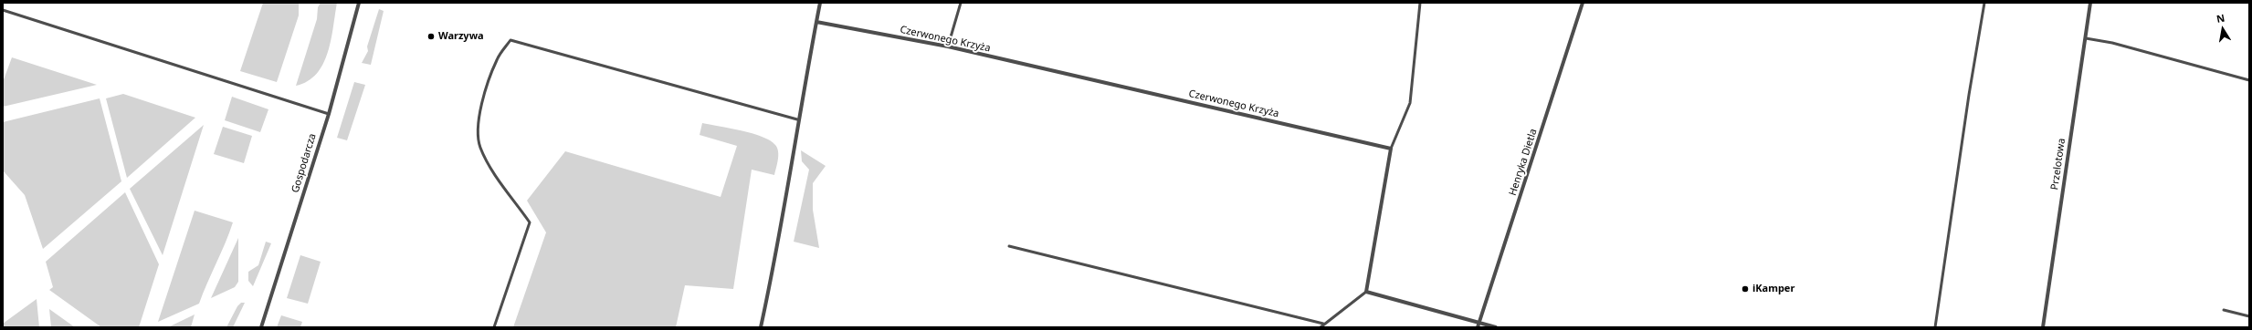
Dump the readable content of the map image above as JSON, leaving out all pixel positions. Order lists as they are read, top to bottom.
{
  "streets": {
    "street": [
      "Czerwonego Krzyża",
      "Henryka Dietla",
      "Gospodarcza",
      "Przelotowa"
    ]
  },
  "places": ["Warzywa", "iKamper"],
  "north": "top"
}
